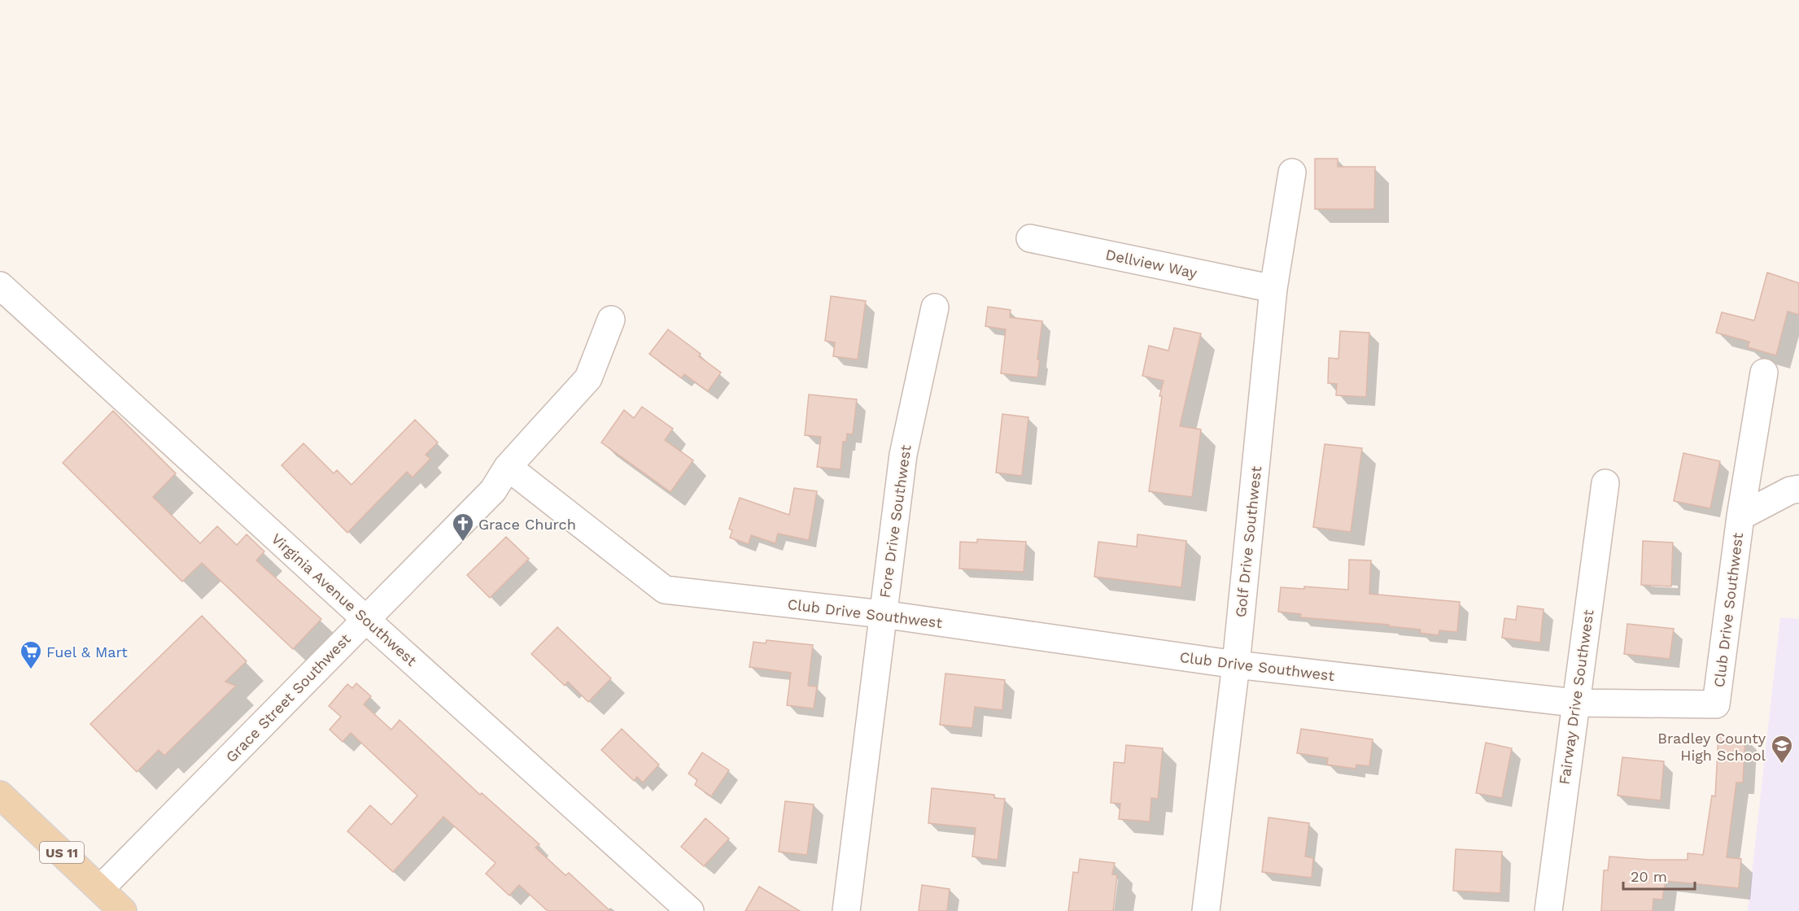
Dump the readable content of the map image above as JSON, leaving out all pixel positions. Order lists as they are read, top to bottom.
{
  "streets": {
    "main road": ["US 11"],
    "street": [
      "Dellview Way",
      "Fore Drive Southwest",
      "Golf Drive Southwest",
      "Virginia Avenue Southwest",
      "Club Drive Southwest",
      "Fairway Drive Southwest",
      "Grace Street Southwest"
    ]
  },
  "crossings": [
    ["Dellview Way", "Golf Drive Southwest"],
    ["Fore Drive Southwest", "Club Drive Southwest"],
    ["Golf Drive Southwest", "Club Drive Southwest"],
    ["Virginia Avenue Southwest", "Grace Street Southwest"],
    ["Club Drive Southwest", "Fairway Drive Southwest"],
    ["Club Drive Southwest", "Grace Street Southwest"],
    ["Grace Street Southwest", "US 11"]
  ],
  "places": {
    "church": ["Grace Church"],
    "supermarket": ["Fuel & Mart"],
    "school or university": ["Bradley County High School"]
  },
  "scale_bar": "20 m"
}
